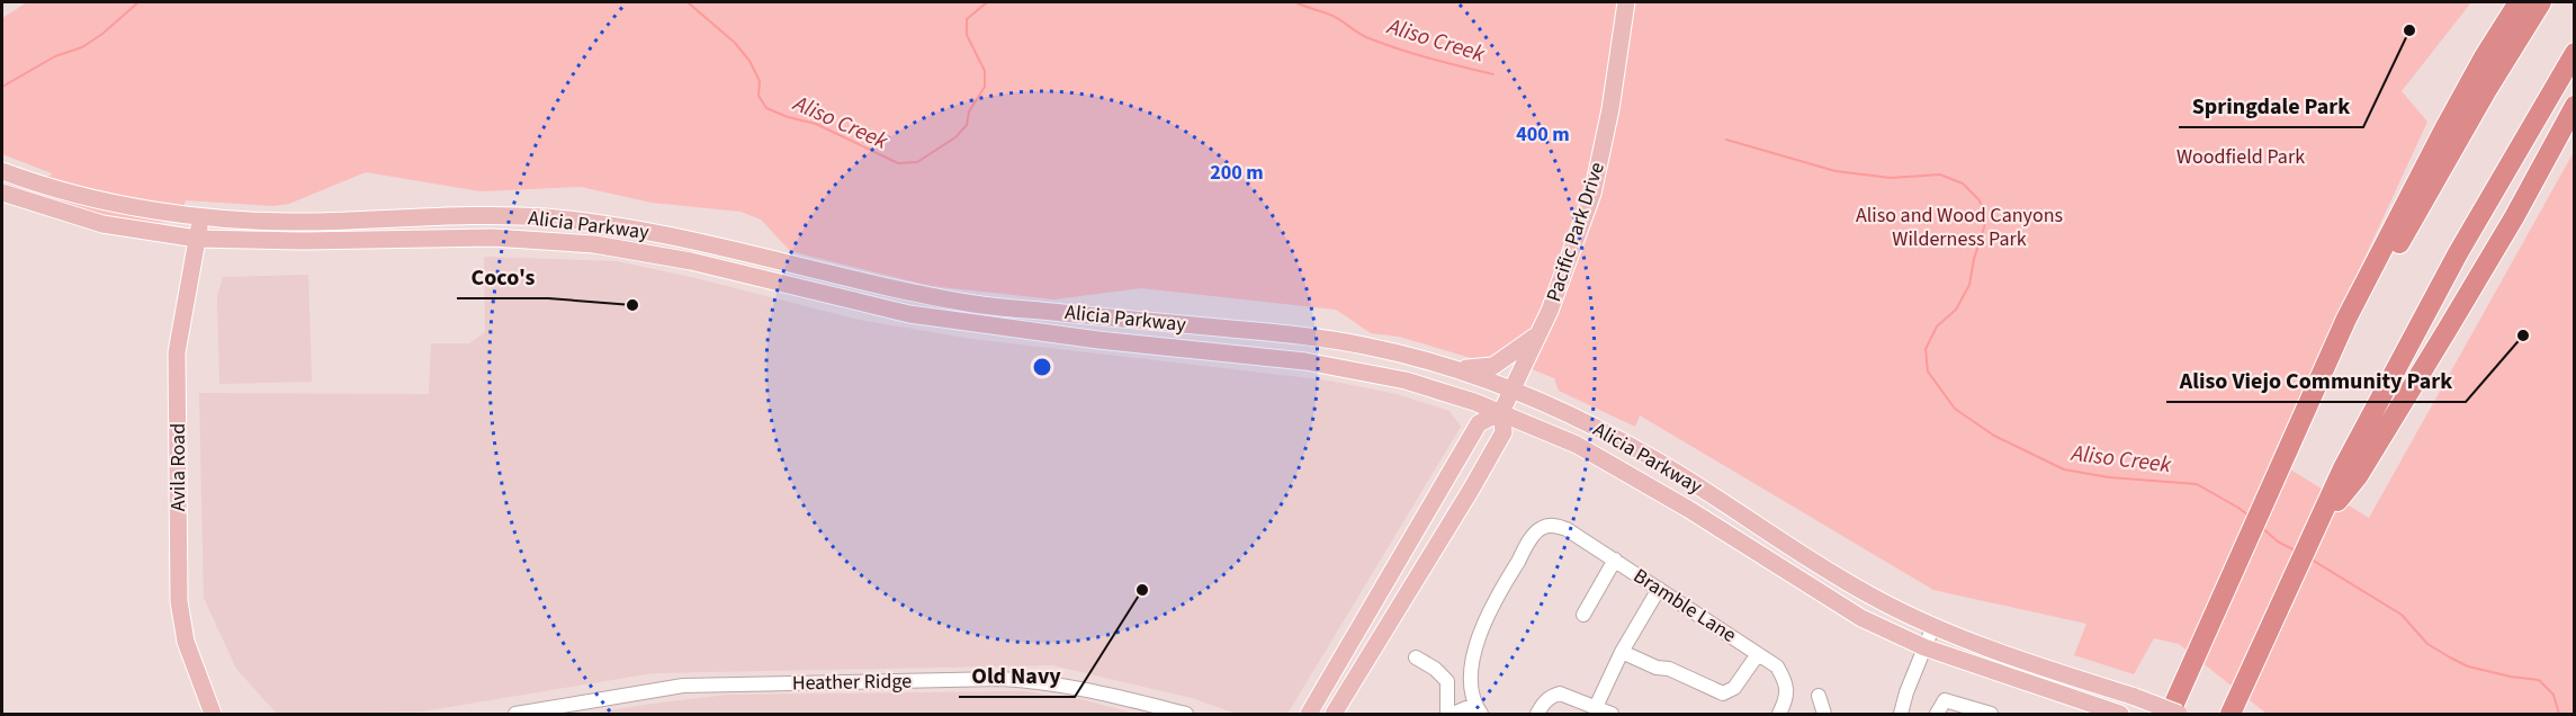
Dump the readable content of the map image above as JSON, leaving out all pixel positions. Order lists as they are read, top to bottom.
{
  "streets": {
    "main road": ["Alicia Parkway", "Pacific Park Drive", "Avila Road"],
    "street": ["Bramble Lane", "Heather Ridge"]
  },
  "crossings": [
    ["Alicia Parkway", "Pacific Park Drive"],
    ["Alicia Parkway", "Avila Road"]
  ],
  "water": ["Aliso Creek"],
  "parks": ["Woodfield Park", "Aliso and Wood Canyons Wilderness Park"],
  "places": [
    "Springdale Park",
    "Coco's",
    "Aliso Viejo Community Park",
    "Old Navy"
  ],
  "rings": ["400 m", "200 m"]
}
